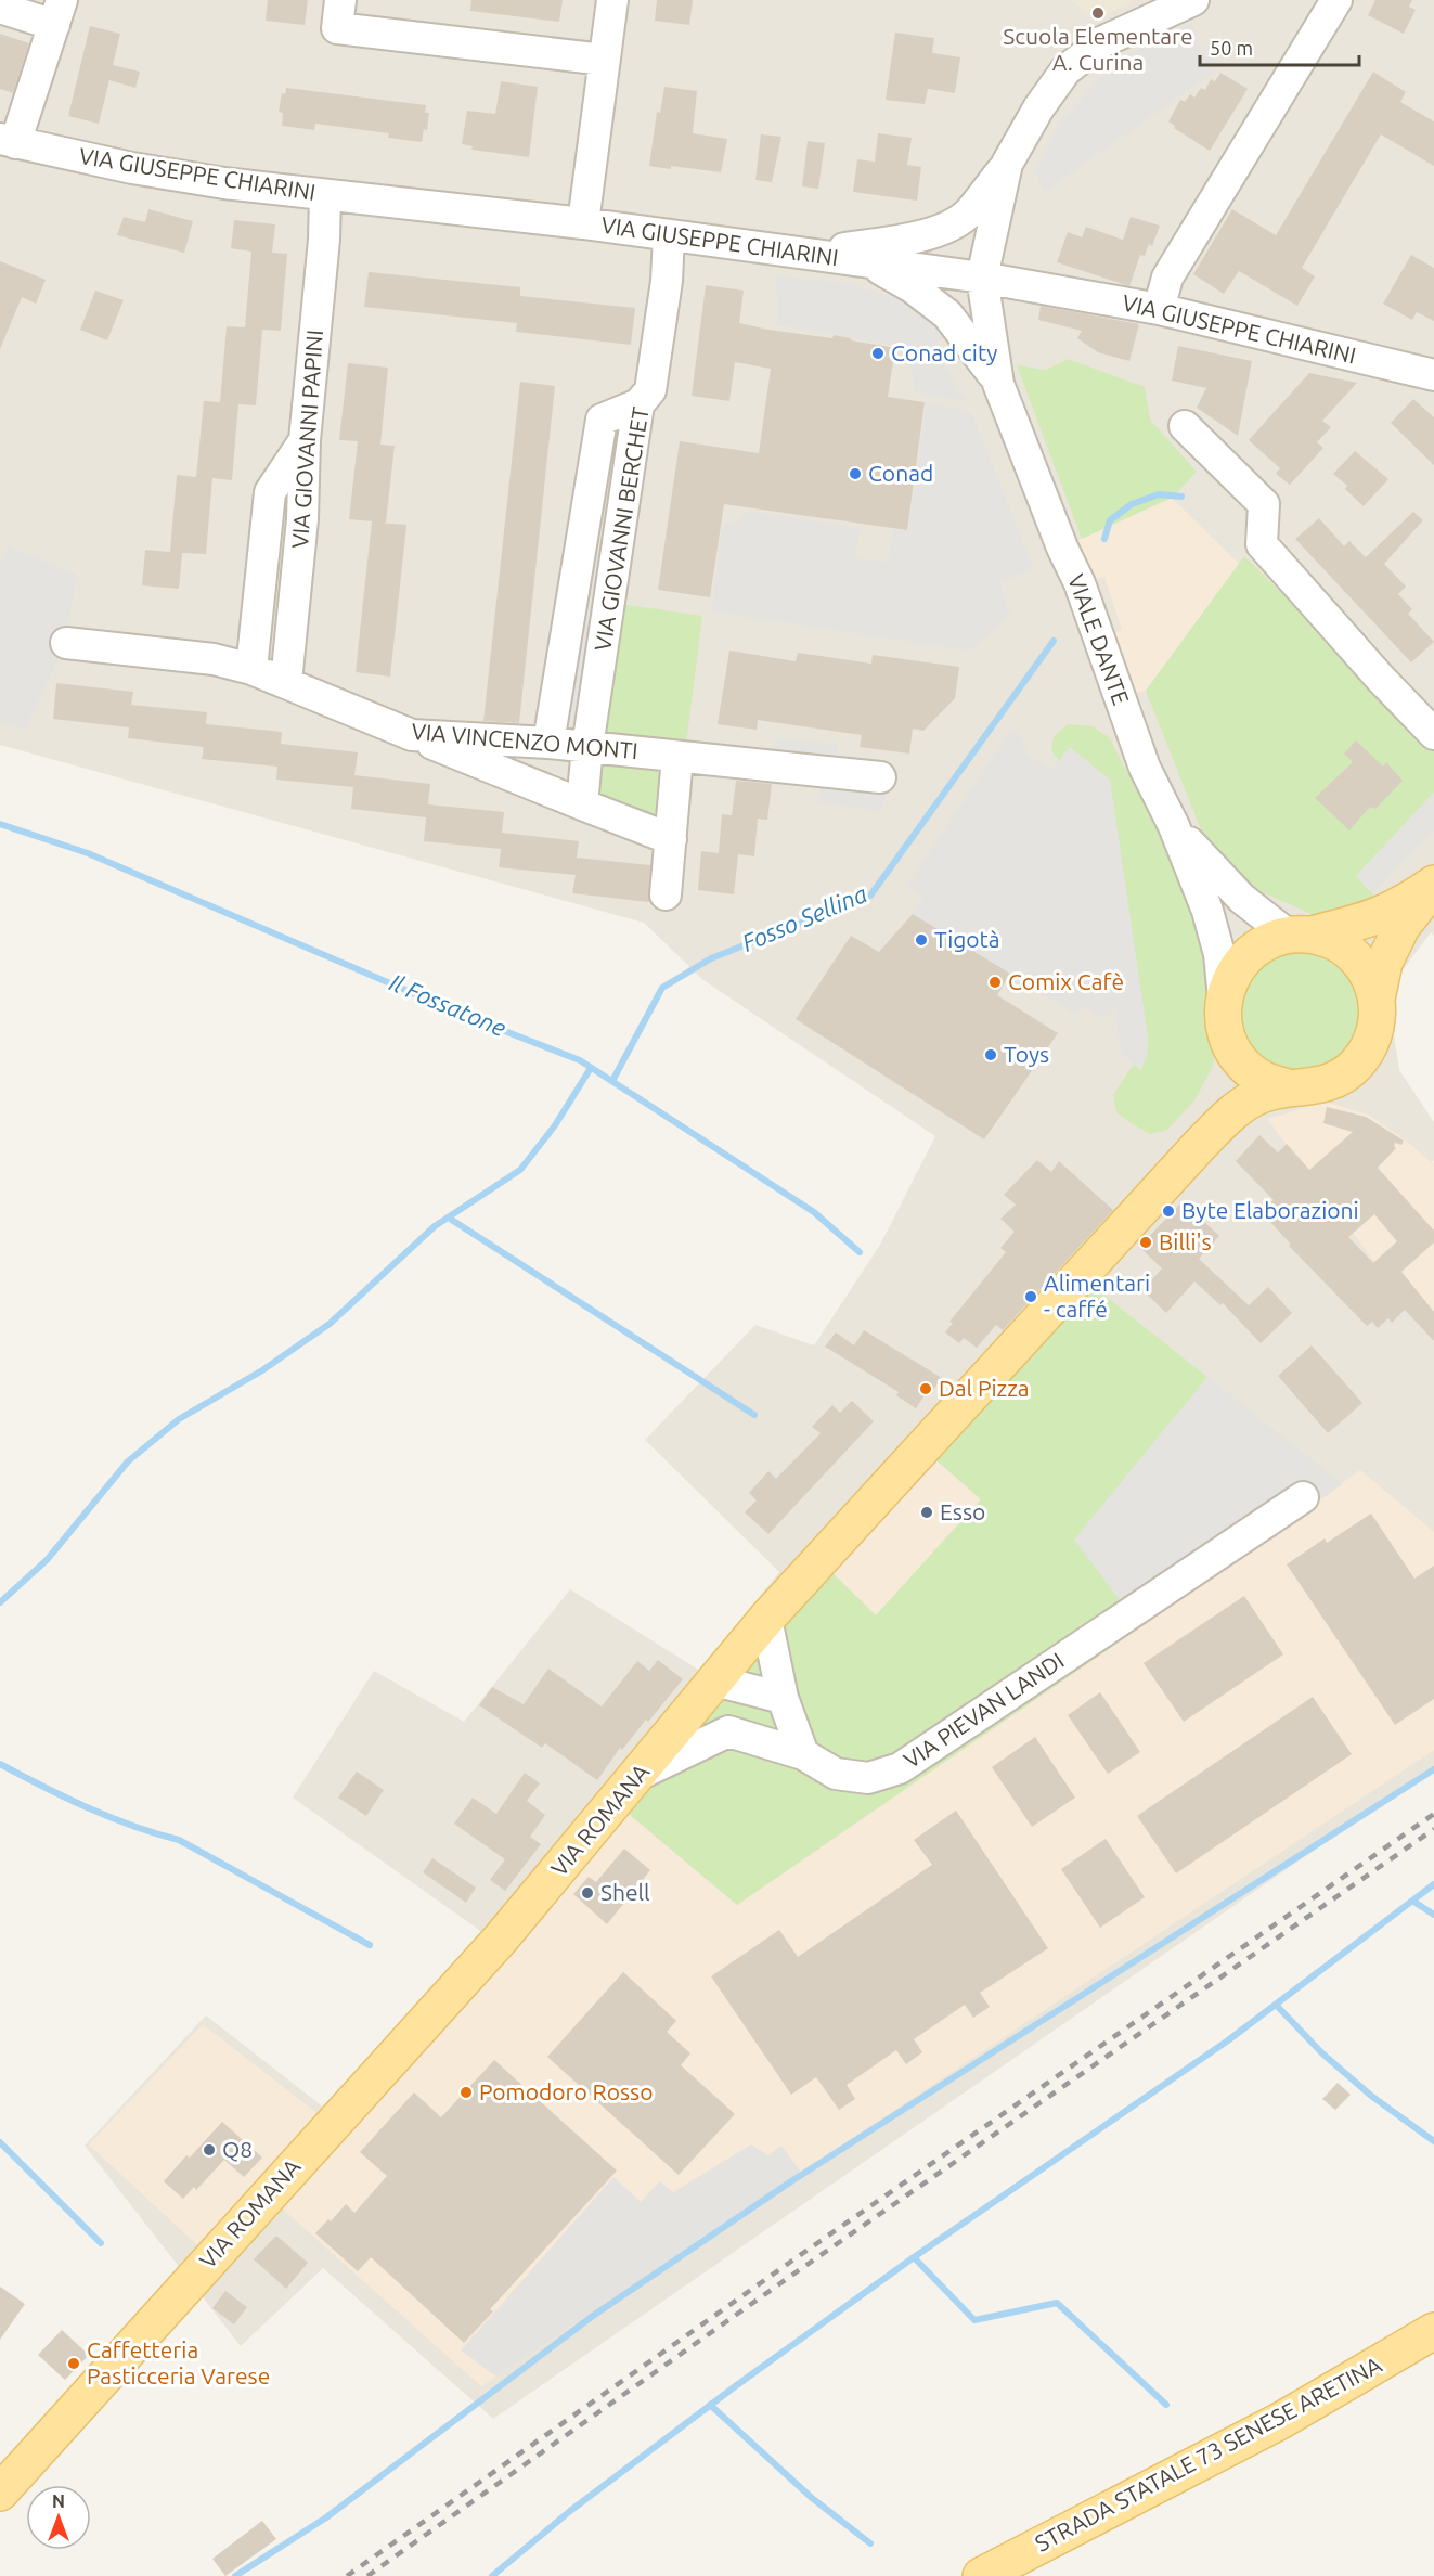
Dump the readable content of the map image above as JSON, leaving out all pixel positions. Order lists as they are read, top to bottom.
{
  "streets": {
    "main road": ["VIA ROMANA", "STRADA STATALE 73 SENESE ARETINA"],
    "street": [
      "VIA GIUSEPPE CHIARINI",
      "VIA GIOVANNI PAPINI",
      "VIA GIOVANNI BERCHET",
      "VIALE DANTE",
      "VIA VINCENZO MONTI",
      "VIA PIEVAN LANDI"
    ]
  },
  "crossings": [
    ["VIA GIUSEPPE CHIARINI", "VIA GIOVANNI PAPINI"],
    ["VIA GIUSEPPE CHIARINI", "VIA GIOVANNI BERCHET"],
    ["VIA GIUSEPPE CHIARINI", "VIALE DANTE"],
    ["VIA GIOVANNI PAPINI", "VIA VINCENZO MONTI"],
    ["VIA GIOVANNI BERCHET", "VIA VINCENZO MONTI"],
    ["VIALE DANTE", "VIA ROMANA"]
  ],
  "water": ["Fosso Sellina", "Il Fossatone"],
  "places": [
    "Scuola Elementare A. Curina",
    "Conad city",
    "Conad",
    "Tigotà",
    "Comix Cafè",
    "Toys",
    "Byte Elaborazioni",
    "Billi's",
    "Alimentari - caffé",
    "Dal Pizza",
    "Esso",
    "Shell",
    "Pomodoro Rosso",
    "Q8",
    "Caffetteria Pasticceria Varese"
  ],
  "scale_bar": "50 m",
  "north": "top"
}
